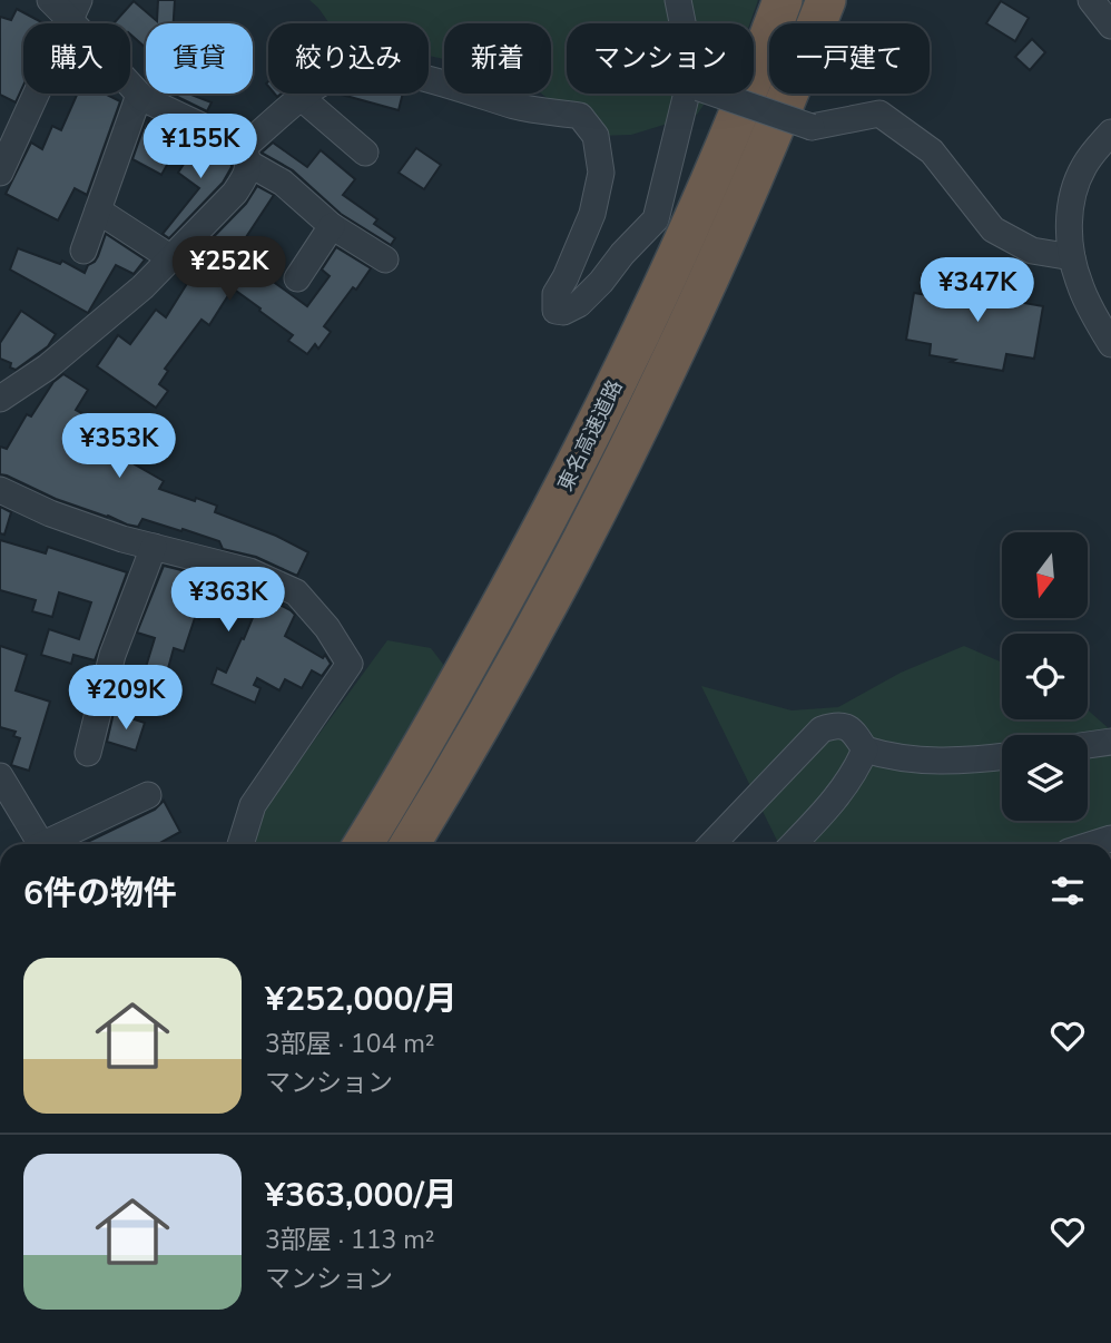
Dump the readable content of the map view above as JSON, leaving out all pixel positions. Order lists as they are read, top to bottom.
{
  "streets": {
    "highway": ["東名高速道路"]
  },
  "north": "bottom",
  "page": {
    "chip": [
      "購入",
      "賃貸",
      "絞り込み",
      "新着",
      "マンション",
      "一戸建て"
    ],
    "price": [
      "¥155K",
      "¥252K",
      "¥347K",
      "¥353K",
      "¥363K",
      "¥209K"
    ],
    "heading": "6件の物件",
    "list": [
      {
        "name": "¥252,000/月",
        "note": "3部屋 · 104 m² · マンション"
      },
      {
        "name": "¥363,000/月",
        "note": "3部屋 · 113 m² · マンション"
      }
    ]
  }
}
